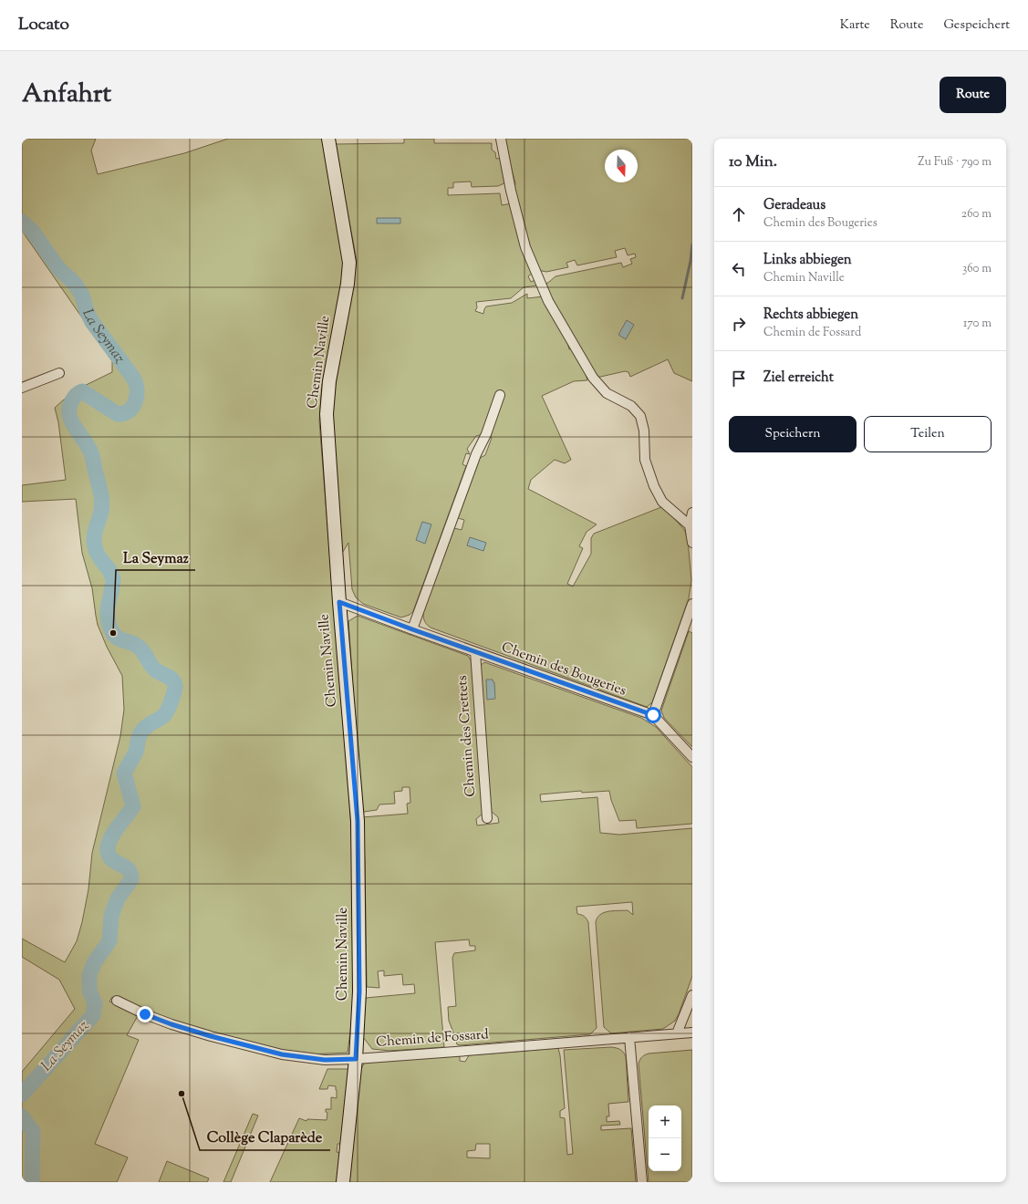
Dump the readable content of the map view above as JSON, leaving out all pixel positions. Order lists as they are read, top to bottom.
{
  "streets": {
    "street": [
      "Chemin Naville",
      "Chemin des Bougeries",
      "Chemin des Crettets",
      "Chemin de Fossard"
    ]
  },
  "crossings": [
    ["Chemin Naville", "Chemin des Bougeries"],
    ["Chemin Naville", "Chemin de Fossard"],
    ["Chemin des Bougeries", "Chemin des Crettets"]
  ],
  "water": ["La Seymaz"],
  "places": ["La Seymaz", "Collège Claparède"],
  "north": "bottom",
  "page": {
    "header": "Locato",
    "nav": ["Karte", "Route", "Gespeichert"],
    "title": "Anfahrt",
    "buttons": [
      "Route",
      ["Speichern", "Teilen"]
    ],
    "heading": ["10 Min.", "Zu Fuß · 790 m"],
    "list": [
      ["Geradeaus", "Chemin des Bougeries", "260 m"],
      ["Links abbiegen", "Chemin Naville", "360 m"],
      ["Rechts abbiegen", "Chemin de Fossard", "170 m"],
      "Ziel erreicht"
    ],
    "map_buttons": ["+", "−"]
  }
}
